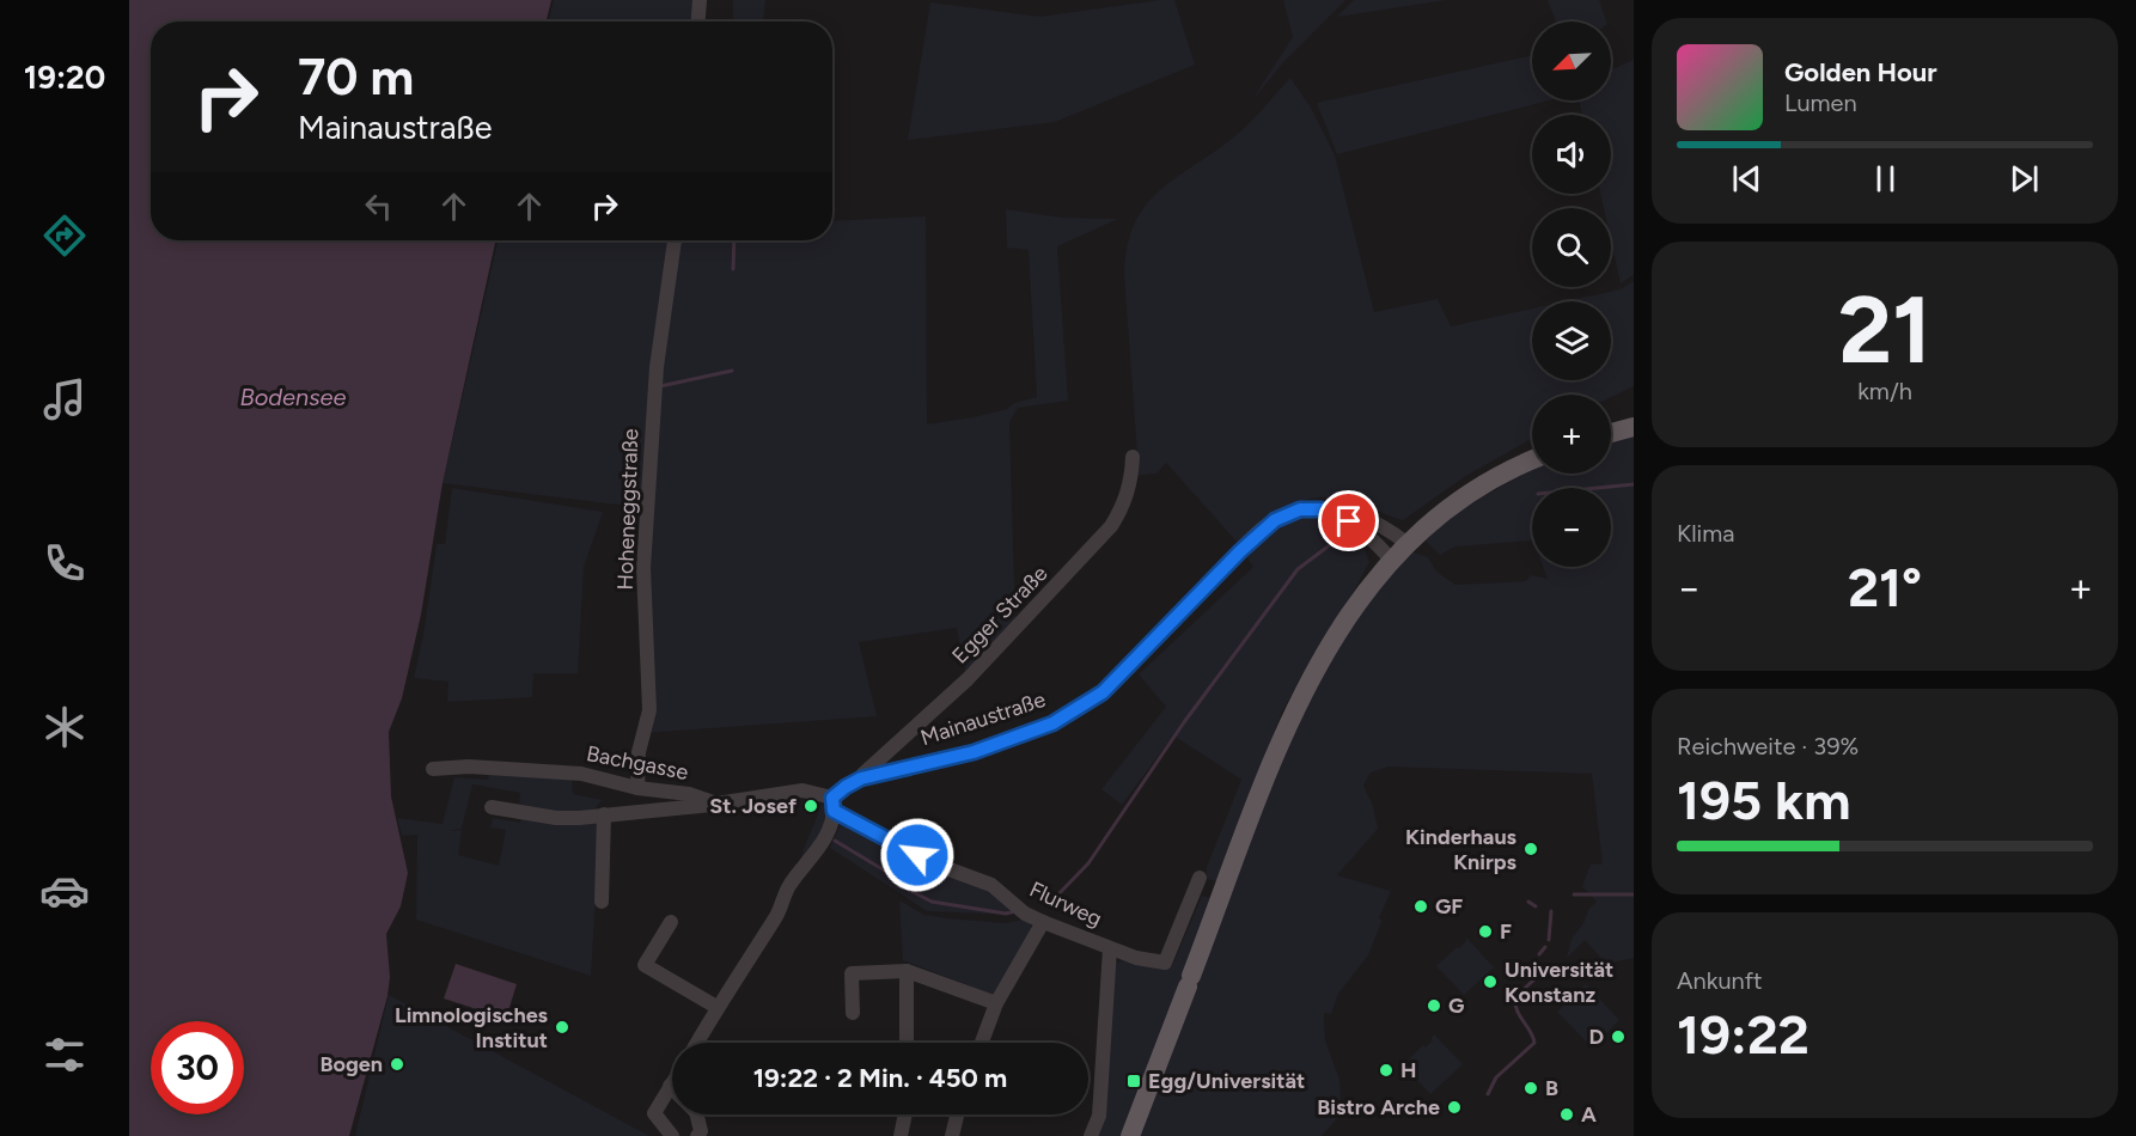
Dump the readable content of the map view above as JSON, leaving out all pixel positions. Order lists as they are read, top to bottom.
{
  "streets": {
    "street": [
      "Hoheneggstraße",
      "Egger Straße",
      "Mainaustraße",
      "Bachgasse",
      "Flurweg"
    ]
  },
  "crossings": [
    ["Hoheneggstraße", "Bachgasse"],
    ["Egger Straße", "Mainaustraße"],
    ["Mainaustraße", "Bachgasse"],
    ["Mainaustraße", "Flurweg"],
    ["Bachgasse", "Flurweg"]
  ],
  "water": ["Bodensee"],
  "places": {
    "other": [
      "St. Josef",
      "Kinderhaus Knirps",
      "GF",
      "F",
      "Universität Konstanz",
      "G",
      "Limnologisches Institut",
      "D",
      "Bogen",
      "H",
      "B",
      "Bistro Arche",
      "A"
    ],
    "transit": ["Egg/Universität"]
  },
  "north": "bottom left",
  "page": {
    "tabs": "19:20",
    "map_buttons": ["+", "−"],
    "turn": ["70 m", "Mainaustraße"],
    "song": ["Golden Hour", "Lumen"],
    "tile": [
      ["21", "km/h"],
      "Klima",
      ["Reichweite · 39%", "195 km"],
      ["Ankunft", "19:22"]
    ],
    "heat": ["−", "21°", "+"],
    "limit": "30",
    "trip": "19:22 · 2 Min. · 450 m"
  }
}
